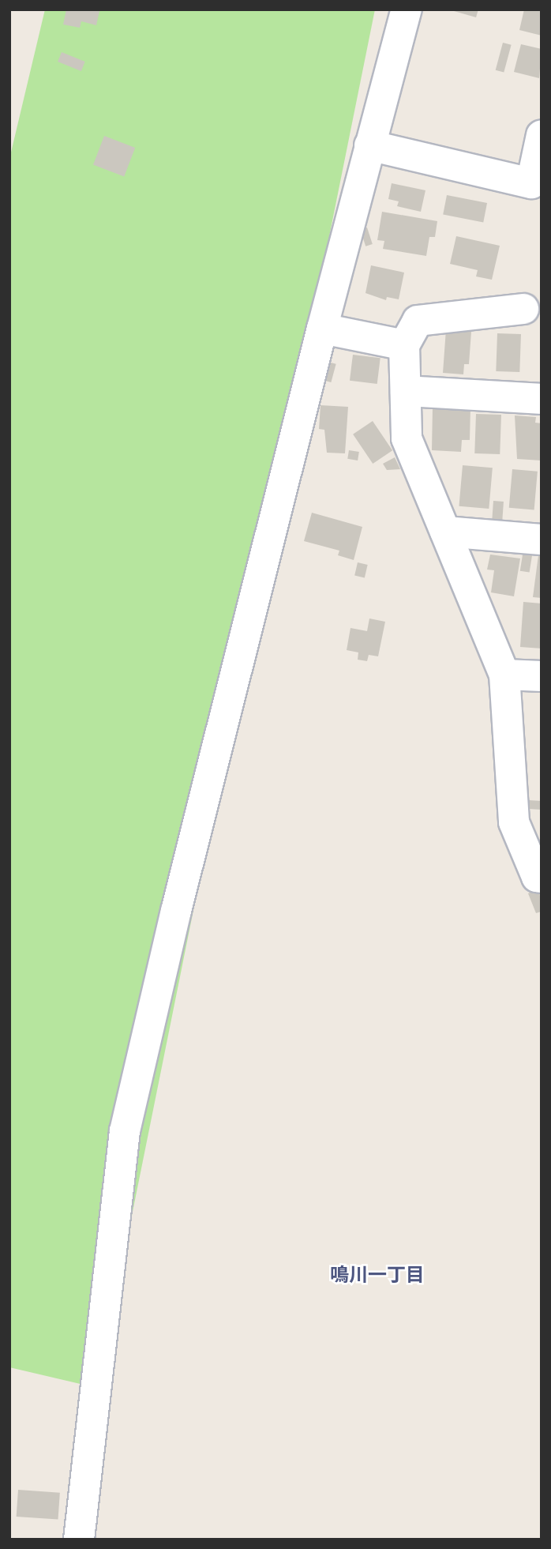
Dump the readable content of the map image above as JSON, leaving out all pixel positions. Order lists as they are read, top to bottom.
{
  "districts": ["鳴川一丁目"]
}
